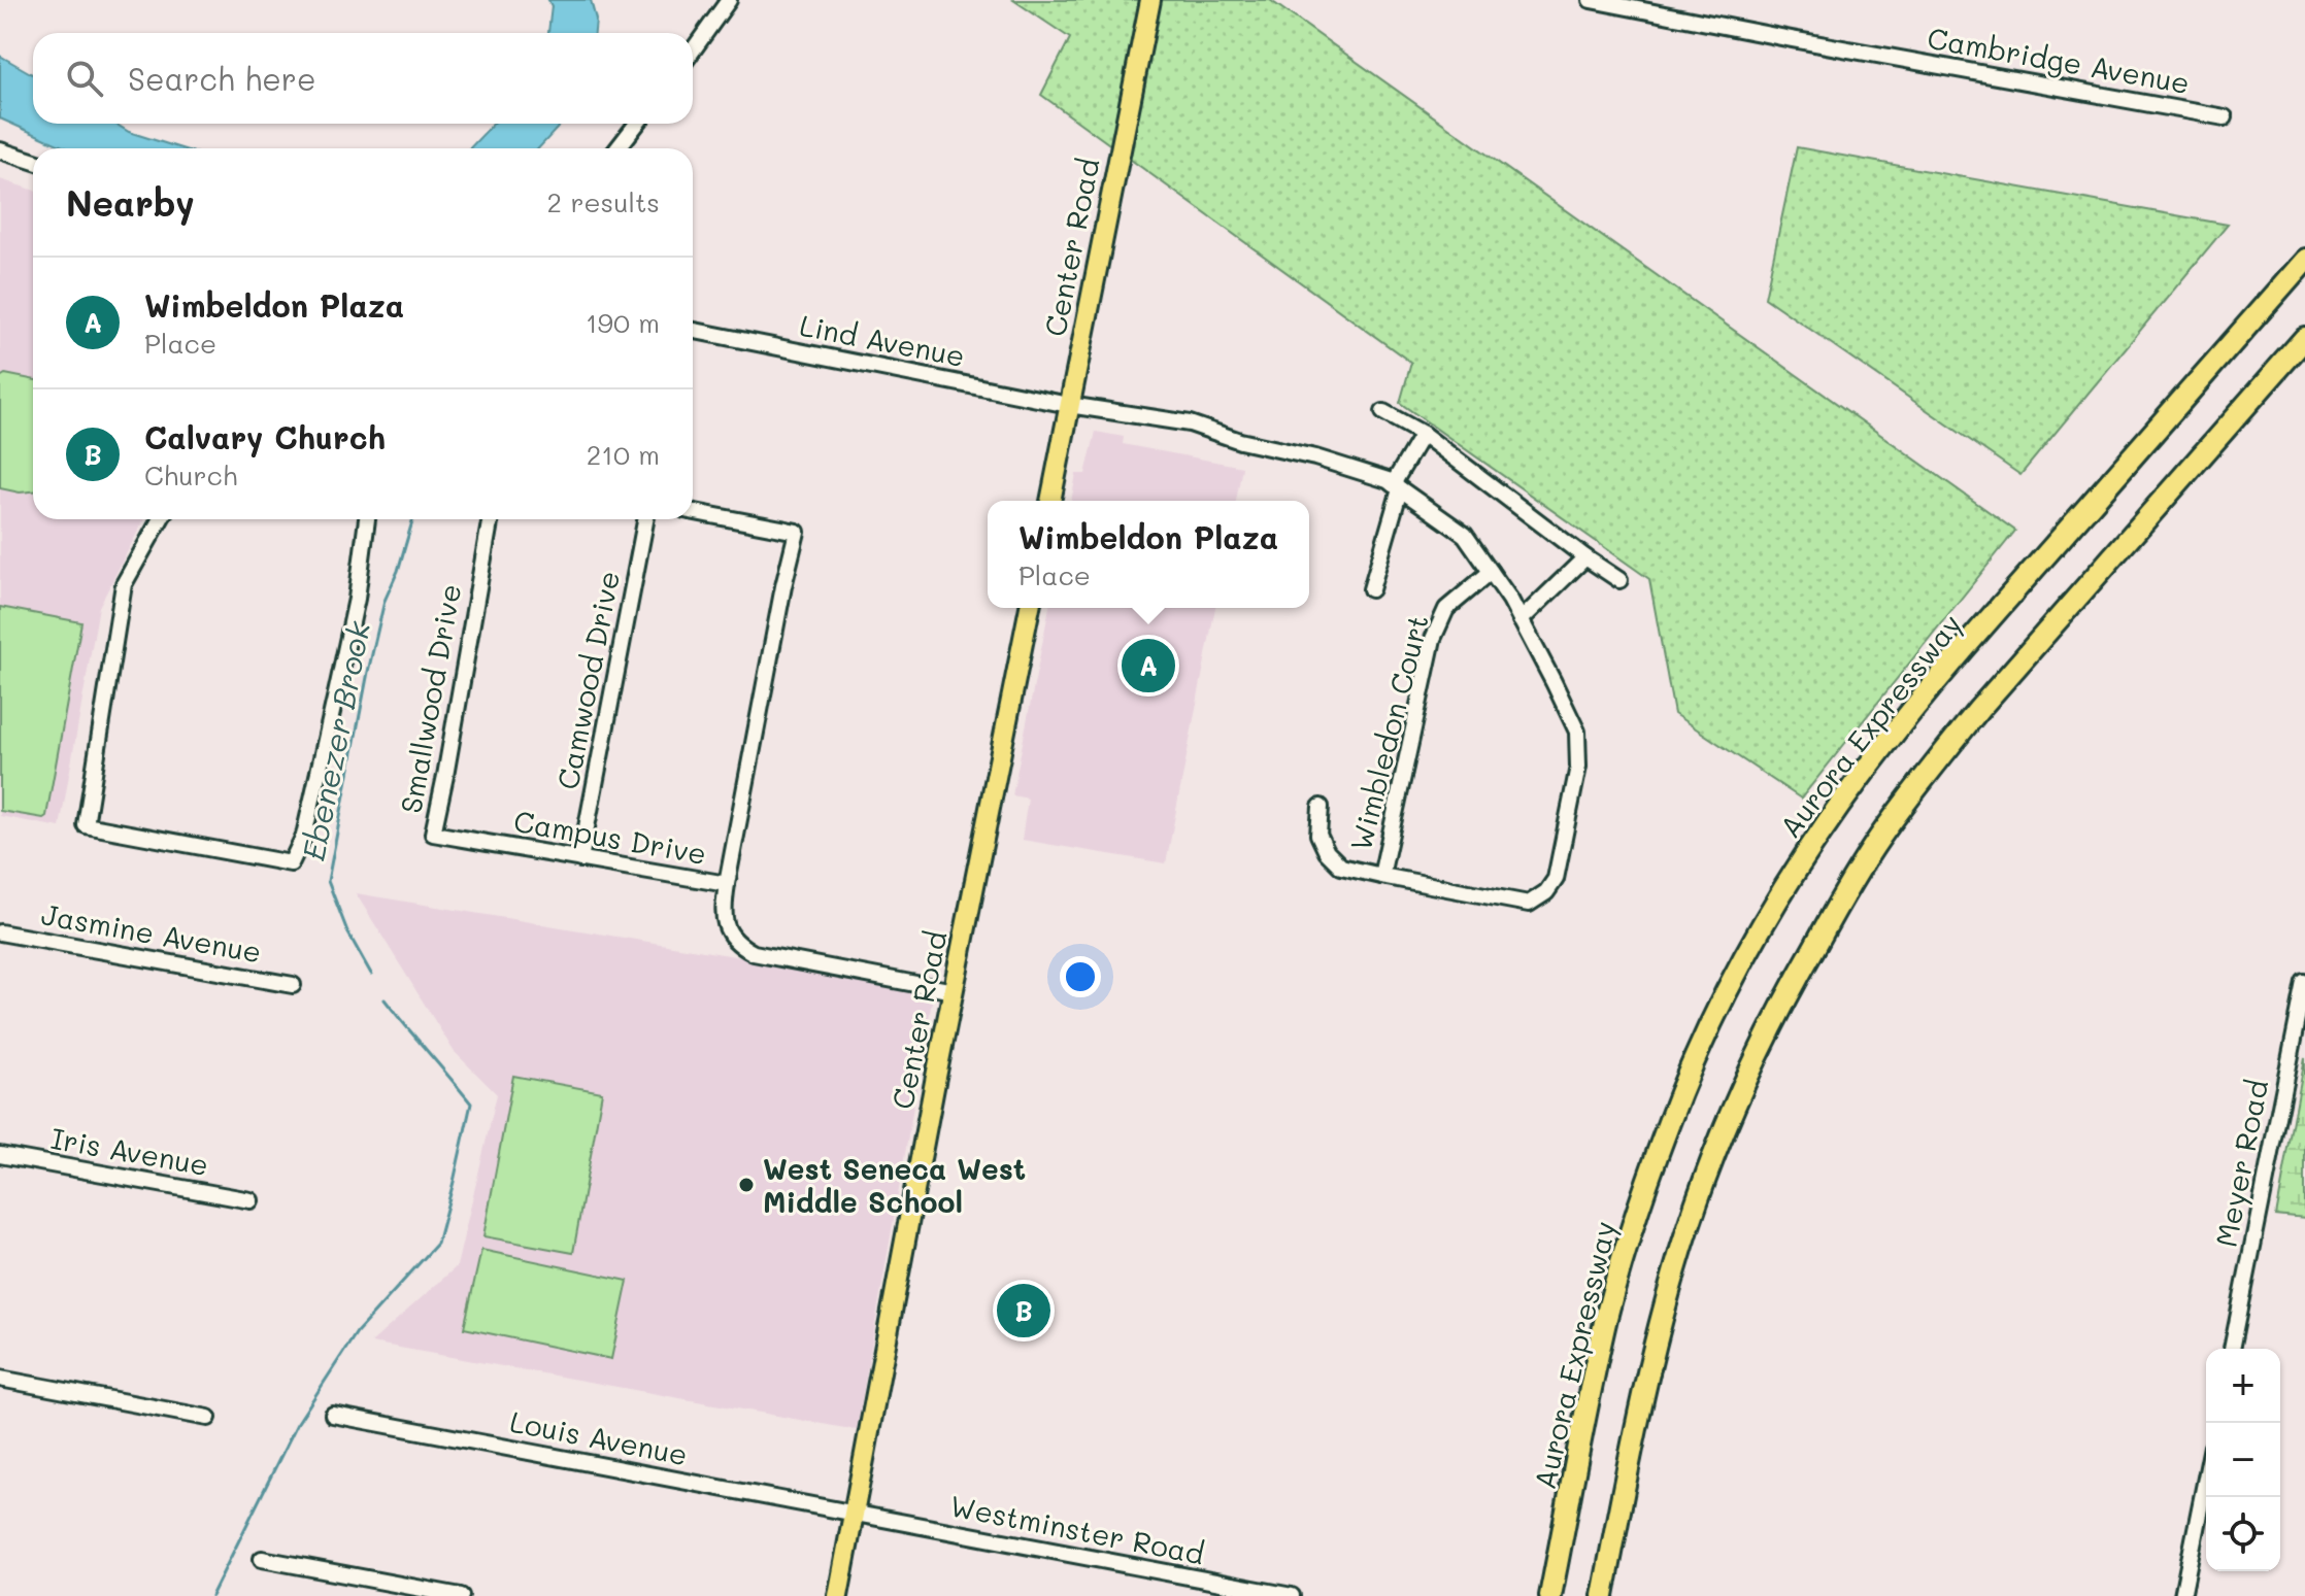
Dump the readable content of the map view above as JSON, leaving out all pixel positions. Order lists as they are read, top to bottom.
{
  "streets": {
    "highway": ["Aurora Expressway"],
    "main road": ["Center Road"],
    "street": [
      "Cambridge Avenue",
      "Lind Avenue",
      "Camwood Drive",
      "Smallwood Drive",
      "Wimbledon Court",
      "Campus Drive",
      "Jasmine Avenue",
      "Iris Avenue",
      "Meyer Road",
      "Louis Avenue",
      "Westminster Road"
    ]
  },
  "crossings": [
    ["Center Road", "Lind Avenue"],
    ["Center Road", "Wimbledon Court"],
    ["Center Road", "Campus Drive"],
    ["Center Road", "Louis Avenue"],
    ["Center Road", "Westminster Road"],
    ["Lind Avenue", "Wimbledon Court"],
    ["Camwood Drive", "Campus Drive"],
    ["Smallwood Drive", "Campus Drive"],
    ["Louis Avenue", "Westminster Road"]
  ],
  "water": ["Ebenezer Brook"],
  "places": ["West Seneca West Middle School"],
  "page": {
    "search": "Search here",
    "heading": ["Nearby", "2 results"],
    "list": [
      {
        "mark": "A",
        "name": "Wimbeldon Plaza",
        "note": "Place",
        "value": "190 m"
      },
      {
        "mark": "B",
        "name": "Calvary Church",
        "note": "Church",
        "value": "210 m"
      }
    ],
    "popup": ["Wimbeldon Plaza", "Place"],
    "pins": ["A", "B"],
    "map_buttons": ["+", "−"]
  }
}
